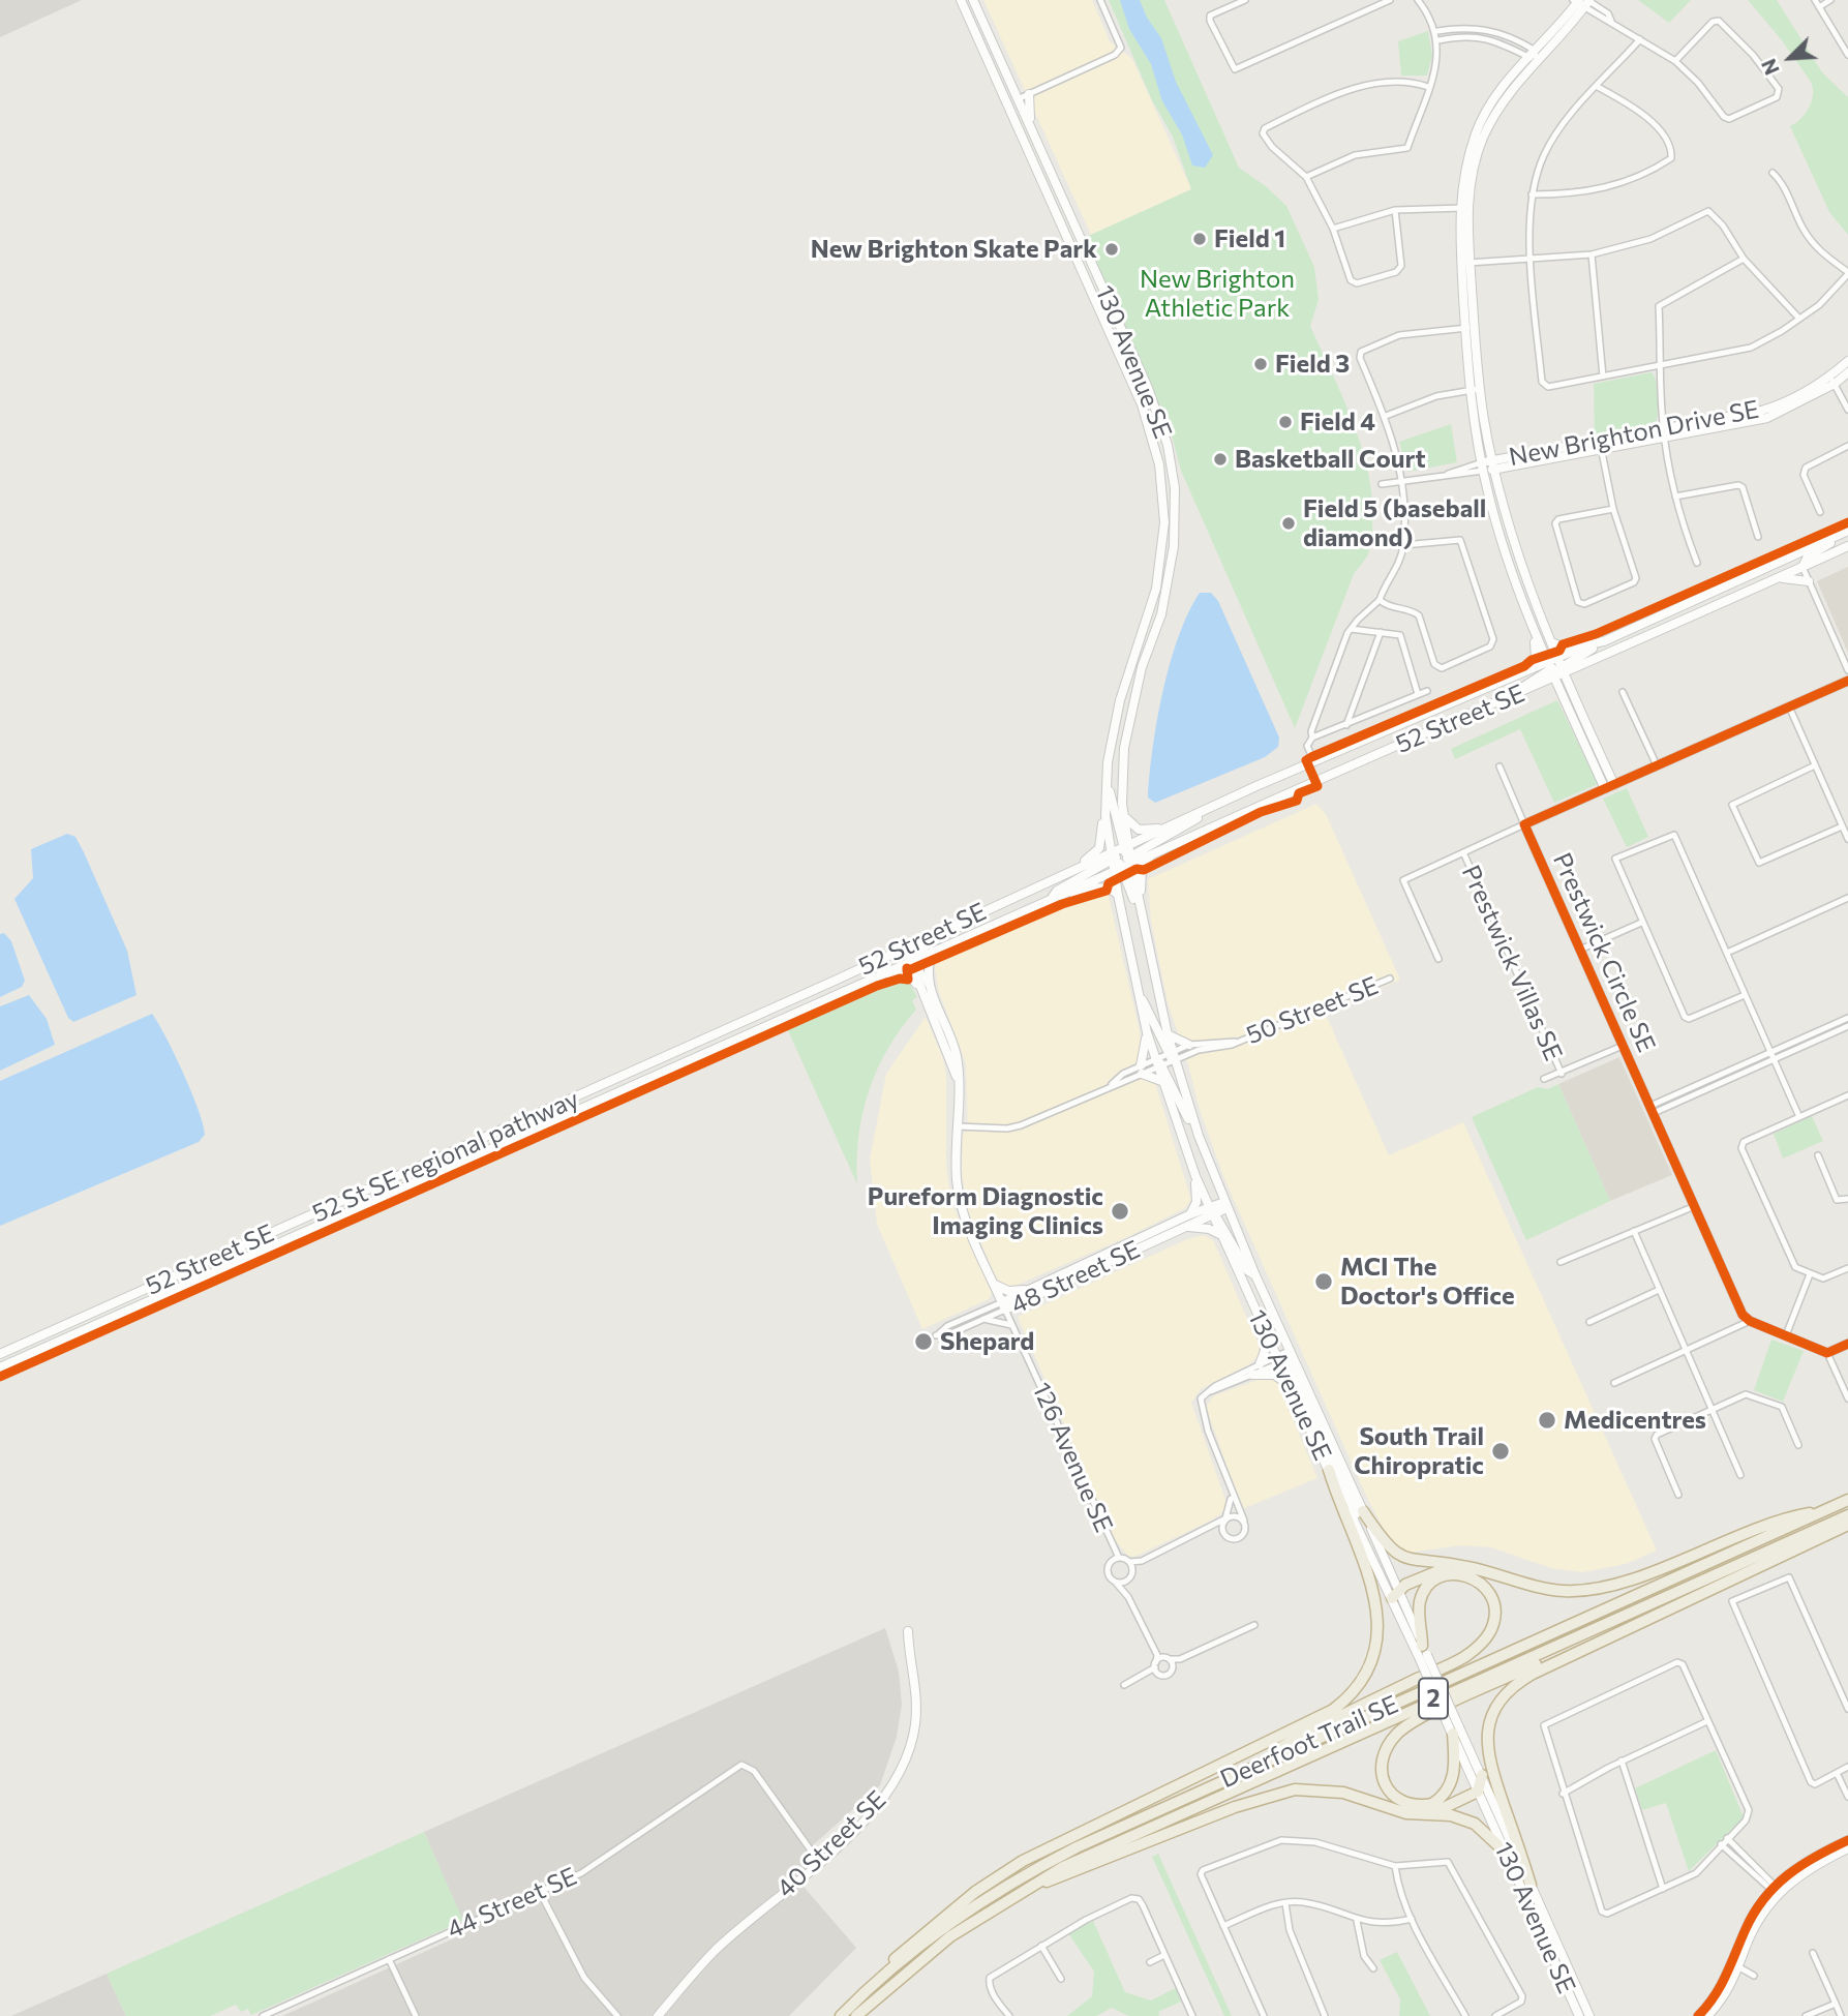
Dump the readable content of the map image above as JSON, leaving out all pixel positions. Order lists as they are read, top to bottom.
{
  "streets": {
    "highway": ["2", "Deerfoot Trail SE"],
    "main road": [
      "130 Avenue SE",
      "New Brighton Drive SE",
      "52 Street SE",
      "Prestwick Circle SE",
      "48 Street SE",
      "126 Avenue SE",
      "40 Street SE"
    ],
    "street": ["Prestwick Villas SE", "50 Street SE", "44 Street SE"],
    "cycle path": ["52 St SE regional pathway"]
  },
  "crossings": [
    ["130 Avenue SE", "52 Street SE"],
    ["130 Avenue SE", "50 Street SE"],
    ["130 Avenue SE", "48 Street SE"],
    ["New Brighton Drive SE", "52 Street SE"],
    ["52 Street SE", "126 Avenue SE"],
    ["Prestwick Circle SE", "Prestwick Villas SE"],
    ["50 Street SE", "126 Avenue SE"],
    ["48 Street SE", "126 Avenue SE"],
    ["40 Street SE", "44 Street SE"]
  ],
  "parks": ["New Brighton Athletic Park"],
  "places": [
    "Field 1",
    "New Brighton Skate Park",
    "Field 3",
    "Field 4",
    "Basketball Court",
    "Field 5 (baseball diamond)",
    "Pureform Diagnostic Imaging Clinics",
    "MCI The Doctor's Office",
    "Shepard",
    "Medicentres",
    "South Trail Chiropratic"
  ],
  "north": "bottom left"
}
